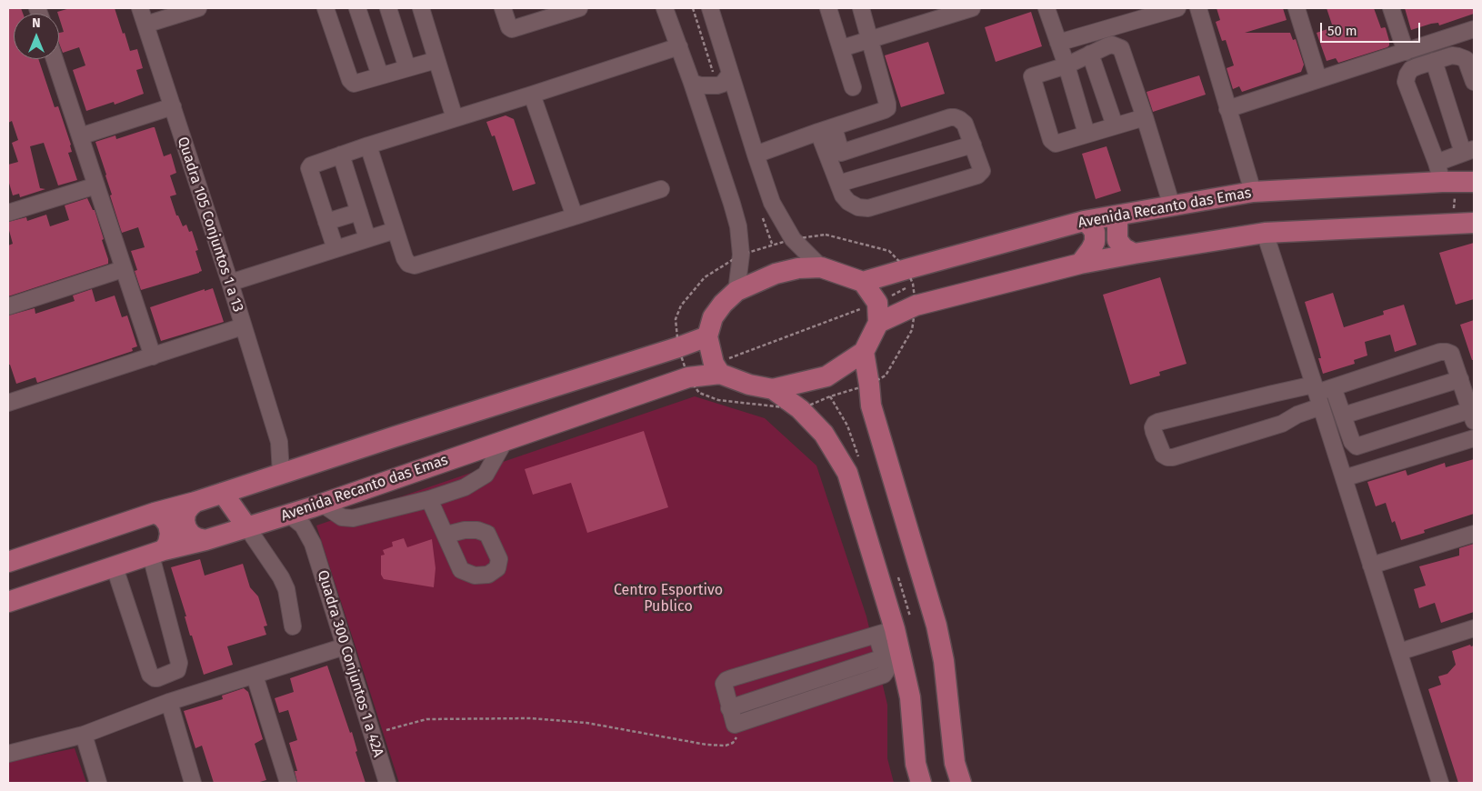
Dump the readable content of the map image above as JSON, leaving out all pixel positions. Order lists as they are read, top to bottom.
{
  "streets": {
    "main road": ["Avenida Recanto das Emas"],
    "street": ["Quadra 105 Conjuntos 1 a 13", "Quadra 300 Conjuntos 1 a 42A"]
  },
  "crossings": [
    ["Avenida Recanto das Emas", "Quadra 300 Conjuntos 1 a 42A"]
  ],
  "parks": ["Centro Esportivo Publico"],
  "scale_bar": "50 m",
  "north": "top"
}
